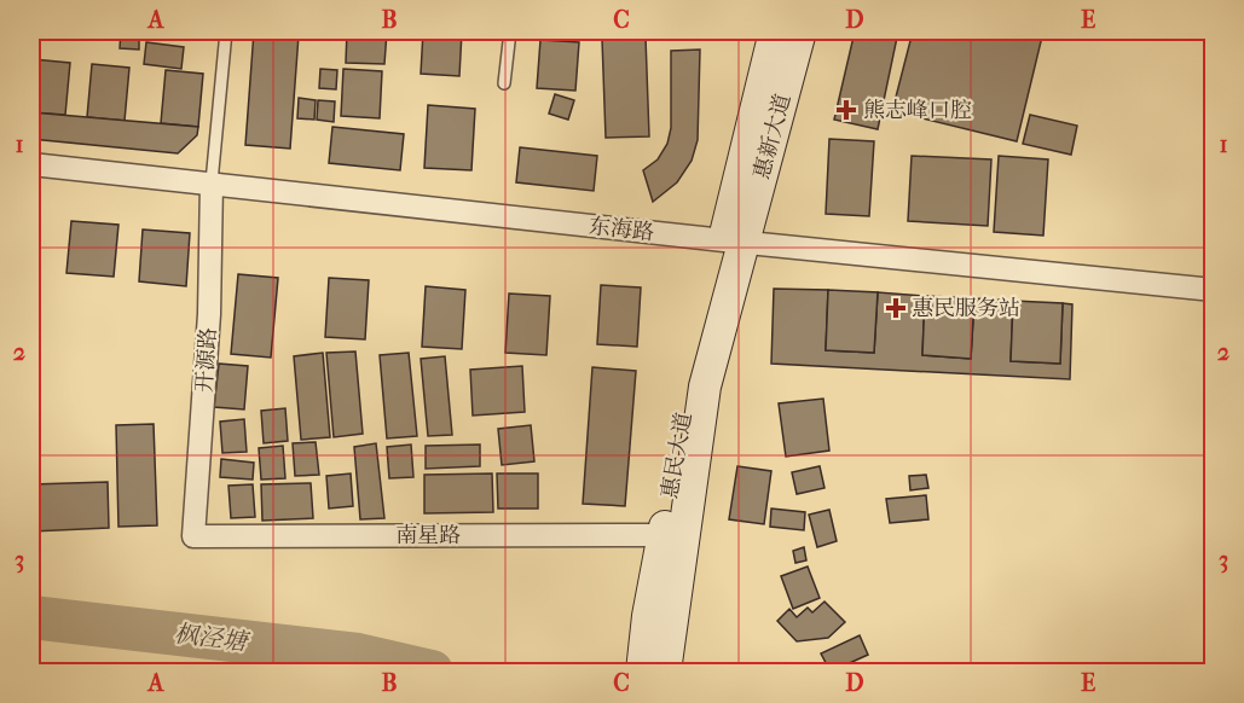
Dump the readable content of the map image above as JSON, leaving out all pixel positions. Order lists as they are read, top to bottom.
{
  "streets": {
    "main road": ["惠新大道", "惠民大道"],
    "street": ["东海路", "开源路", "南星路"]
  },
  "crossings": [
    ["惠新大道", "东海路"],
    ["惠新大道", "惠民大道"],
    ["东海路", "开源路"],
    ["东海路", "惠民大道"],
    ["开源路", "南星路"],
    ["惠民大道", "南星路"]
  ],
  "water": ["枫泾塘"],
  "places": {
    "health": ["熊志峰口腔", "惠民服务站"]
  },
  "grid": {
    "columns": [
      "A",
      "B",
      "C",
      "D",
      "E"
    ],
    "rows": ["1", "2", "3"]
  }
}
